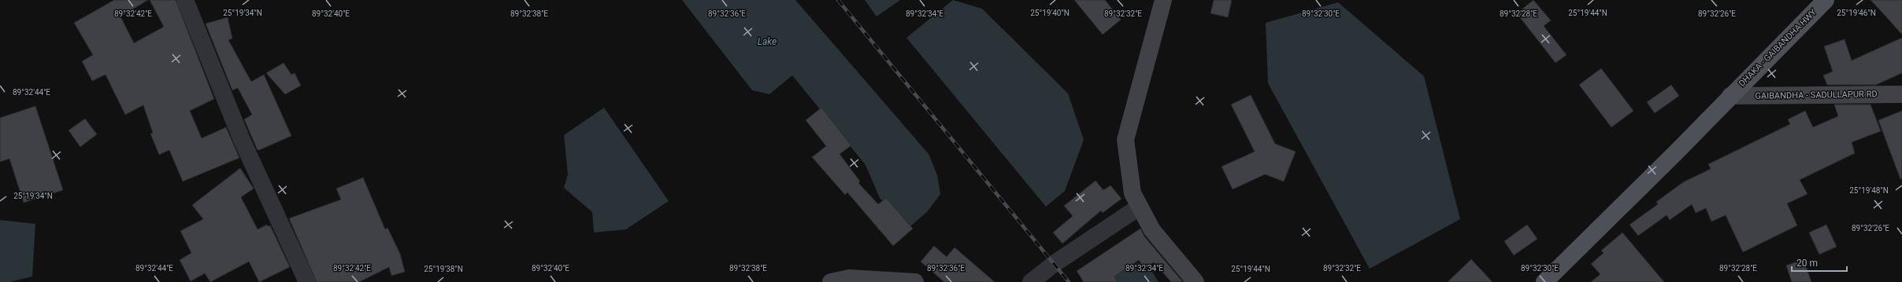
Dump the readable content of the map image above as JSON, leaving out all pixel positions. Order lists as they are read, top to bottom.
{
  "streets": {
    "main road": ["DHAKA - GAIBANDHA HWY", "GAIBANDHA - SADULLAPUR RD"]
  },
  "crossings": [
    ["DHAKA - GAIBANDHA HWY", "GAIBANDHA - SADULLAPUR RD"]
  ],
  "water": ["Lake"],
  "scale_bar": "20 m",
  "coordinates": [
    "25°19'34\"N",
    "25°19'40\"N",
    "25°19'44\"N",
    "25°19'46\"N",
    "89°32'42\"E",
    "89°32'38\"E",
    "89°32'36\"E",
    "89°32'34\"E",
    "89°32'26\"E",
    "89°32'40\"E",
    "89°32'32\"E",
    "89°32'30\"E",
    "89°32'28\"E",
    "89°32'44\"E",
    "25°19'48\"N",
    "25°19'38\"N"
  ]
}
